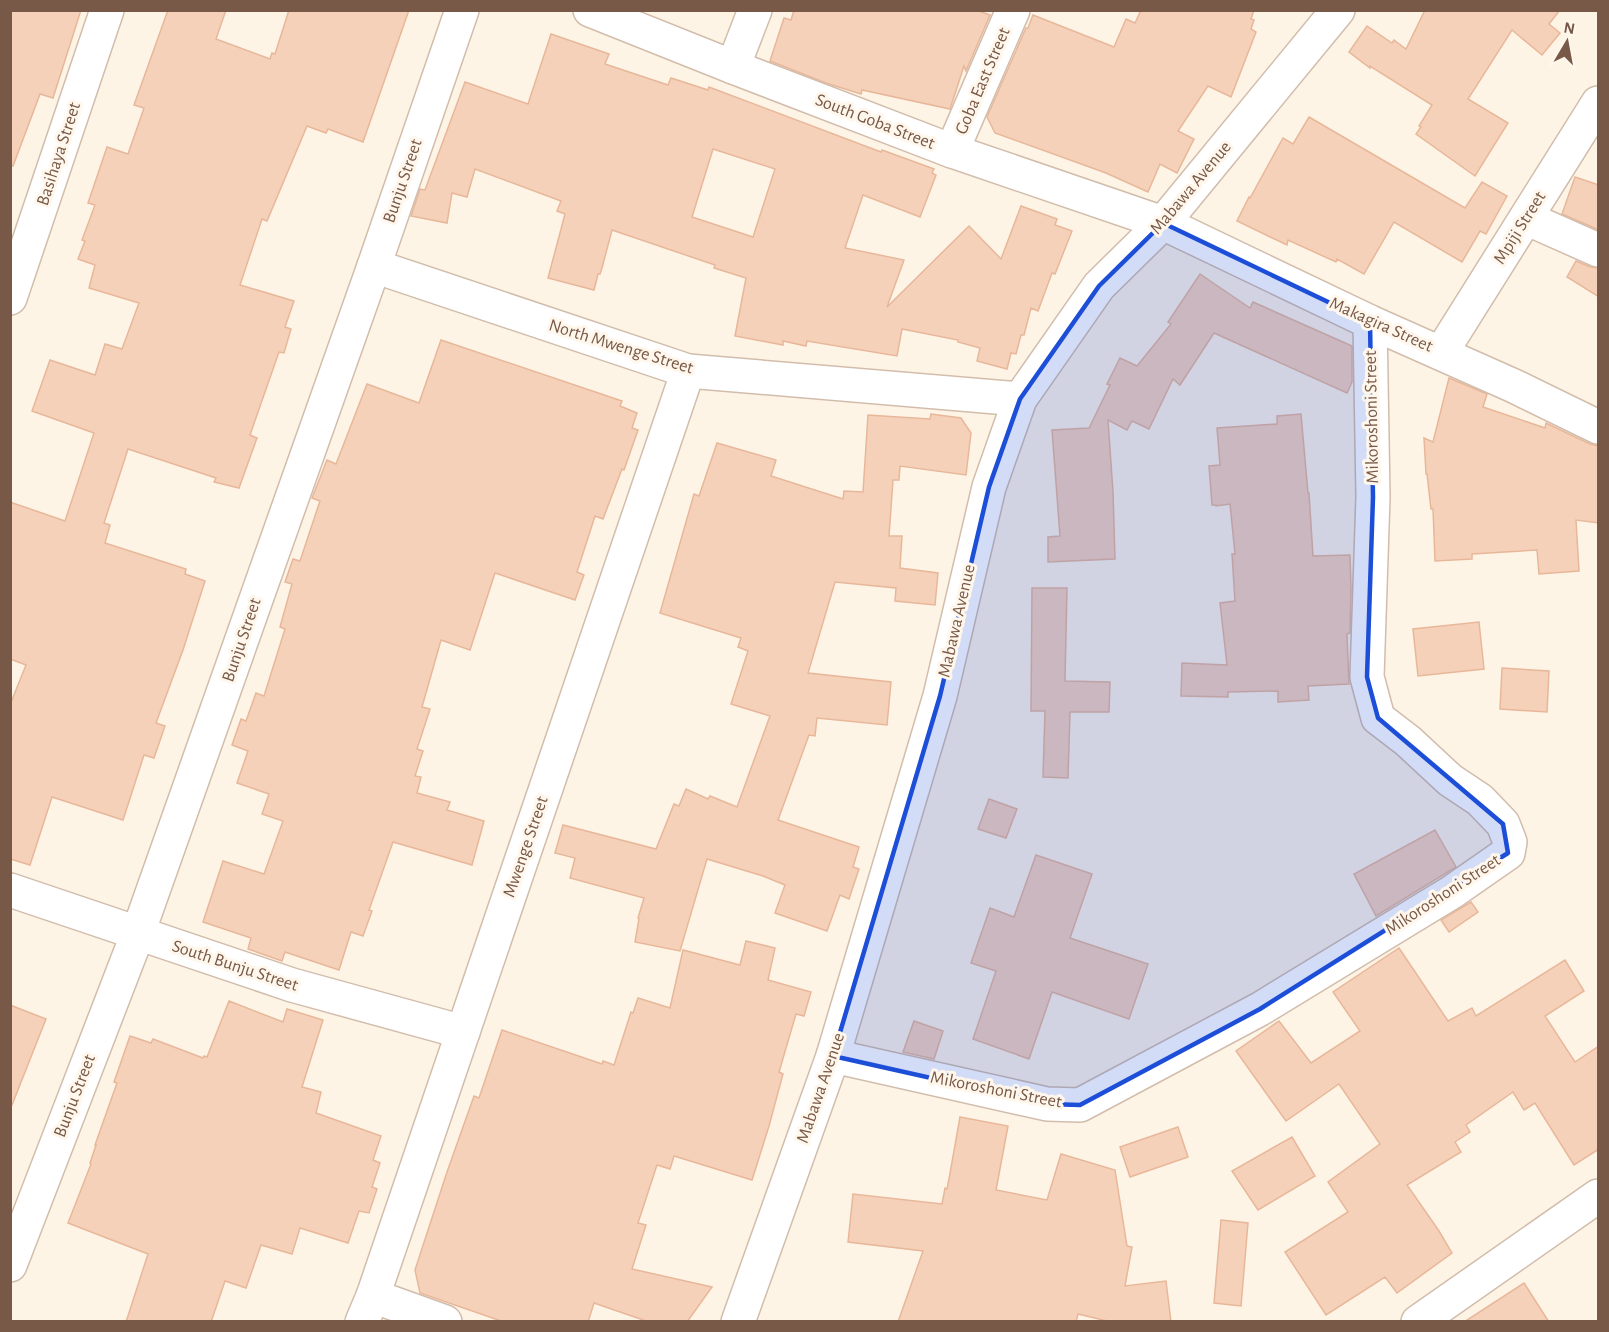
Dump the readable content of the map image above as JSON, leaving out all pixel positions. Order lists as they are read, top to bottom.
{
  "streets": {
    "street": [
      "Goba East Street",
      "South Goba Street",
      "Basihaya Street",
      "Bunju Street",
      "Mabawa Avenue",
      "Mpiji Street",
      "Makagira Street",
      "North Mwenge Street",
      "Mikoroshoni Street",
      "Mwenge Street",
      "South Bunju Street"
    ]
  },
  "crossings": [
    ["Goba East Street", "South Goba Street"],
    ["South Goba Street", "Mabawa Avenue"],
    ["South Goba Street", "Makagira Street"],
    ["Bunju Street", "North Mwenge Street"],
    ["Bunju Street", "South Bunju Street"],
    ["Mabawa Avenue", "Makagira Street"],
    ["Mabawa Avenue", "North Mwenge Street"],
    ["Mabawa Avenue", "Mikoroshoni Street"],
    ["Mpiji Street", "Makagira Street"],
    ["Makagira Street", "Mikoroshoni Street"],
    ["North Mwenge Street", "Mwenge Street"],
    ["Mwenge Street", "South Bunju Street"]
  ],
  "north": "top"
}
